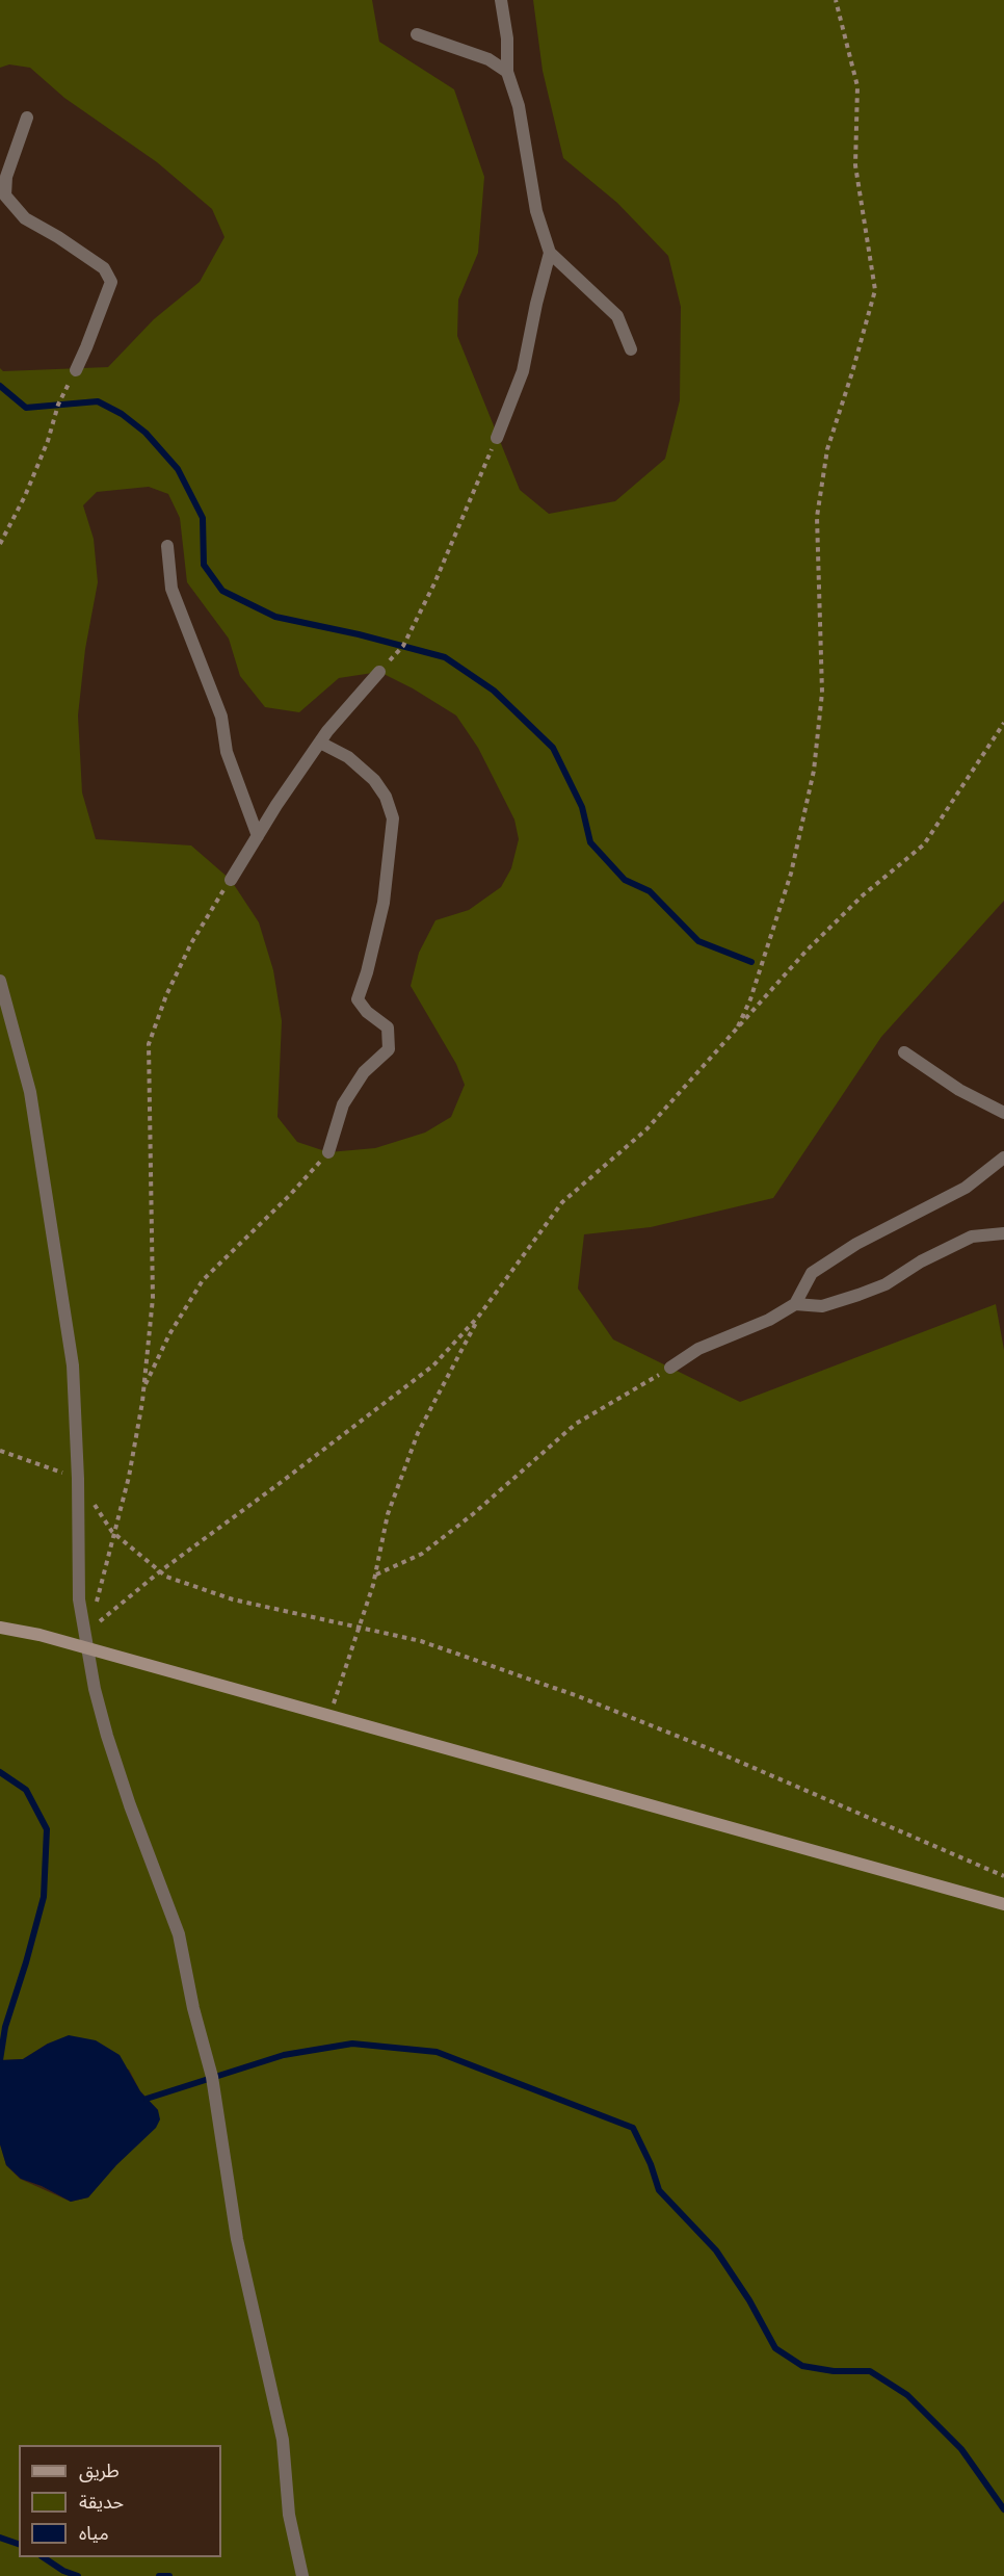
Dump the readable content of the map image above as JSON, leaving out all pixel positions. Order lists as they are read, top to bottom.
{
  "legend": ["طريق", "حديقة", "مياه"]
}
